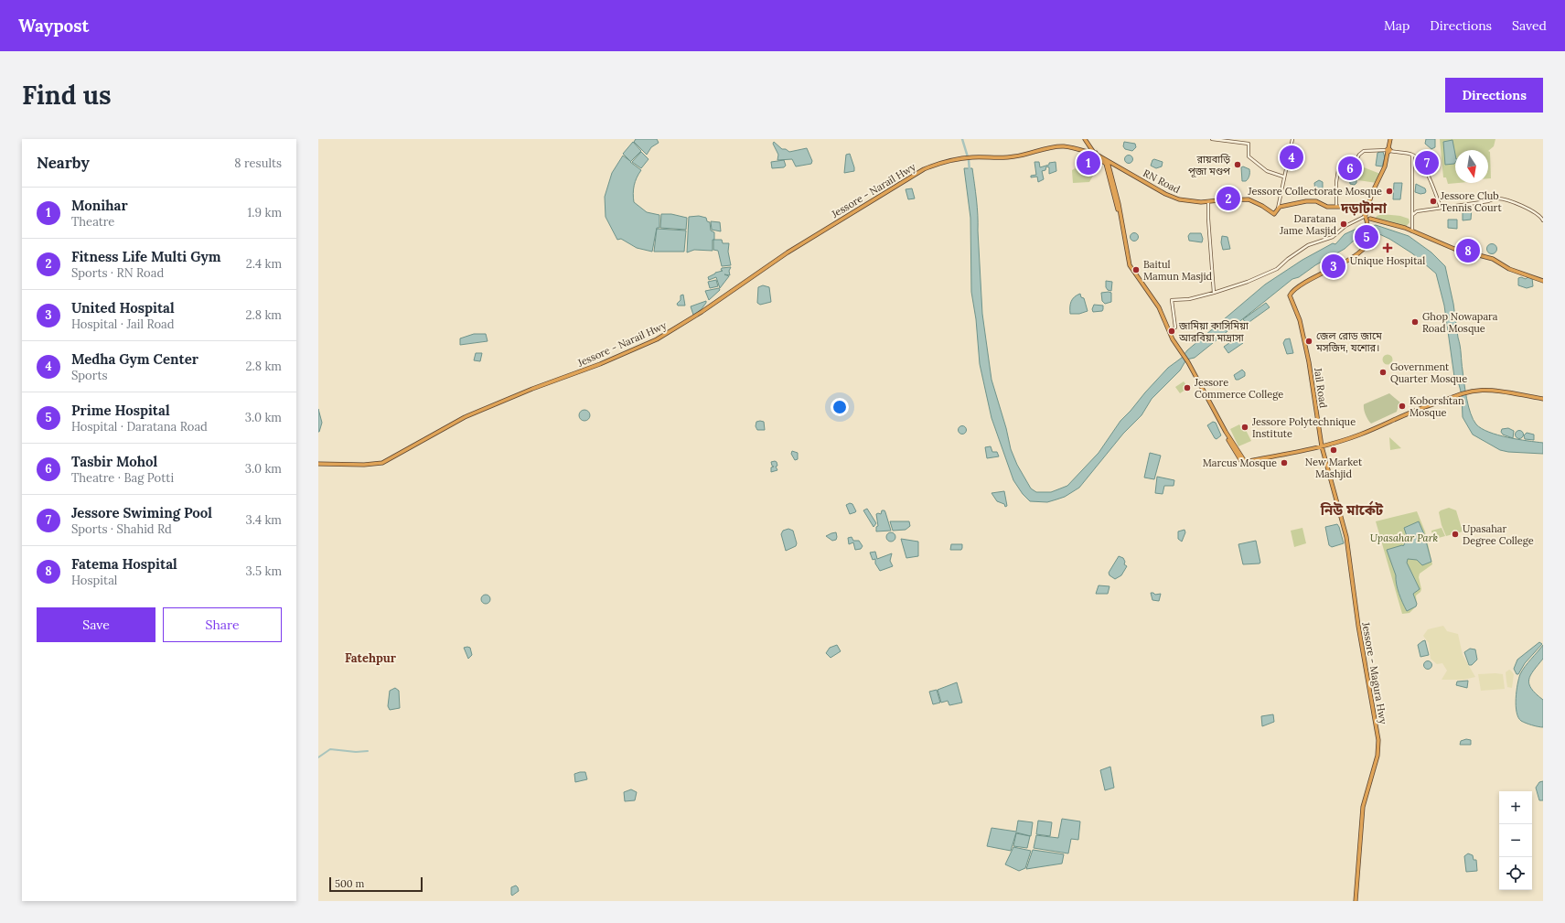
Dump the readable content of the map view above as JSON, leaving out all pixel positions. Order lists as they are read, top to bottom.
{
  "streets": {
    "highway": [
      "RN Road",
      "Jessore - Narail Hwy",
      "Jail Road",
      "Jessore - Magura Hwy"
    ]
  },
  "crossings": [
    ["RN Road", "Jessore - Narail Hwy"],
    ["RN Road", "Jail Road"],
    ["Jail Road", "Jessore - Magura Hwy"]
  ],
  "districts": ["দড়াটানা", "নিউ মার্কেট", "Fatehpur"],
  "parks": ["Upasahar Park"],
  "places": {
    "other": [
      "রায়বাড়ি পূজা মণ্ডপ",
      "Jessore Collectorate Mosque",
      "Jessore Club Tennis Court",
      "Daratana Jame Masjid",
      "Baitul Mamun Masjid",
      "Ghop Nowapara Road Mosque",
      "জামিয়া কাসিমিয়া আরবিয়া মাদ্রাসা",
      "জেল রোড জামে মসজিদ, যশোর।",
      "Government Quarter Mosque",
      "Jessore Commerce College",
      "Koborshtan Mosque",
      "Jessore Polytechnique Institute",
      "New Market Mashjid",
      "Marcus Mosque",
      "Upasahar Degree College"
    ],
    "health": ["Unique Hospital"]
  },
  "scale_bar": "500 m",
  "north": "bottom",
  "page": {
    "header": "Waypost",
    "nav": ["Map", "Directions", "Saved"],
    "buttons": [
      "Directions",
      ["Save", "Share"]
    ],
    "title": "Find us",
    "heading": ["Nearby", "8 results"],
    "pins": [
      "4",
      "1",
      "7",
      "6",
      "2",
      "5",
      "8",
      "3"
    ],
    "list": [
      {
        "mark": "1",
        "name": "Monihar",
        "note": "Theatre",
        "value": "1.9 km"
      },
      {
        "mark": "2",
        "name": "Fitness Life Multi Gym",
        "note": "Sports · RN Road",
        "value": "2.4 km"
      },
      {
        "mark": "3",
        "name": "United Hospital",
        "note": "Hospital · Jail Road",
        "value": "2.8 km"
      },
      {
        "mark": "4",
        "name": "Medha Gym Center",
        "note": "Sports",
        "value": "2.8 km"
      },
      {
        "mark": "5",
        "name": "Prime Hospital",
        "note": "Hospital · Daratana Road",
        "value": "3.0 km"
      },
      {
        "mark": "6",
        "name": "Tasbir Mohol",
        "note": "Theatre · Bag Potti",
        "value": "3.0 km"
      },
      {
        "mark": "7",
        "name": "Jessore Swiming Pool",
        "note": "Sports · Shahid Rd",
        "value": "3.4 km"
      },
      {
        "mark": "8",
        "name": "Fatema Hospital",
        "note": "Hospital",
        "value": "3.5 km"
      }
    ],
    "map_buttons": ["+", "−"],
    "scale": "500 m"
  }
}
